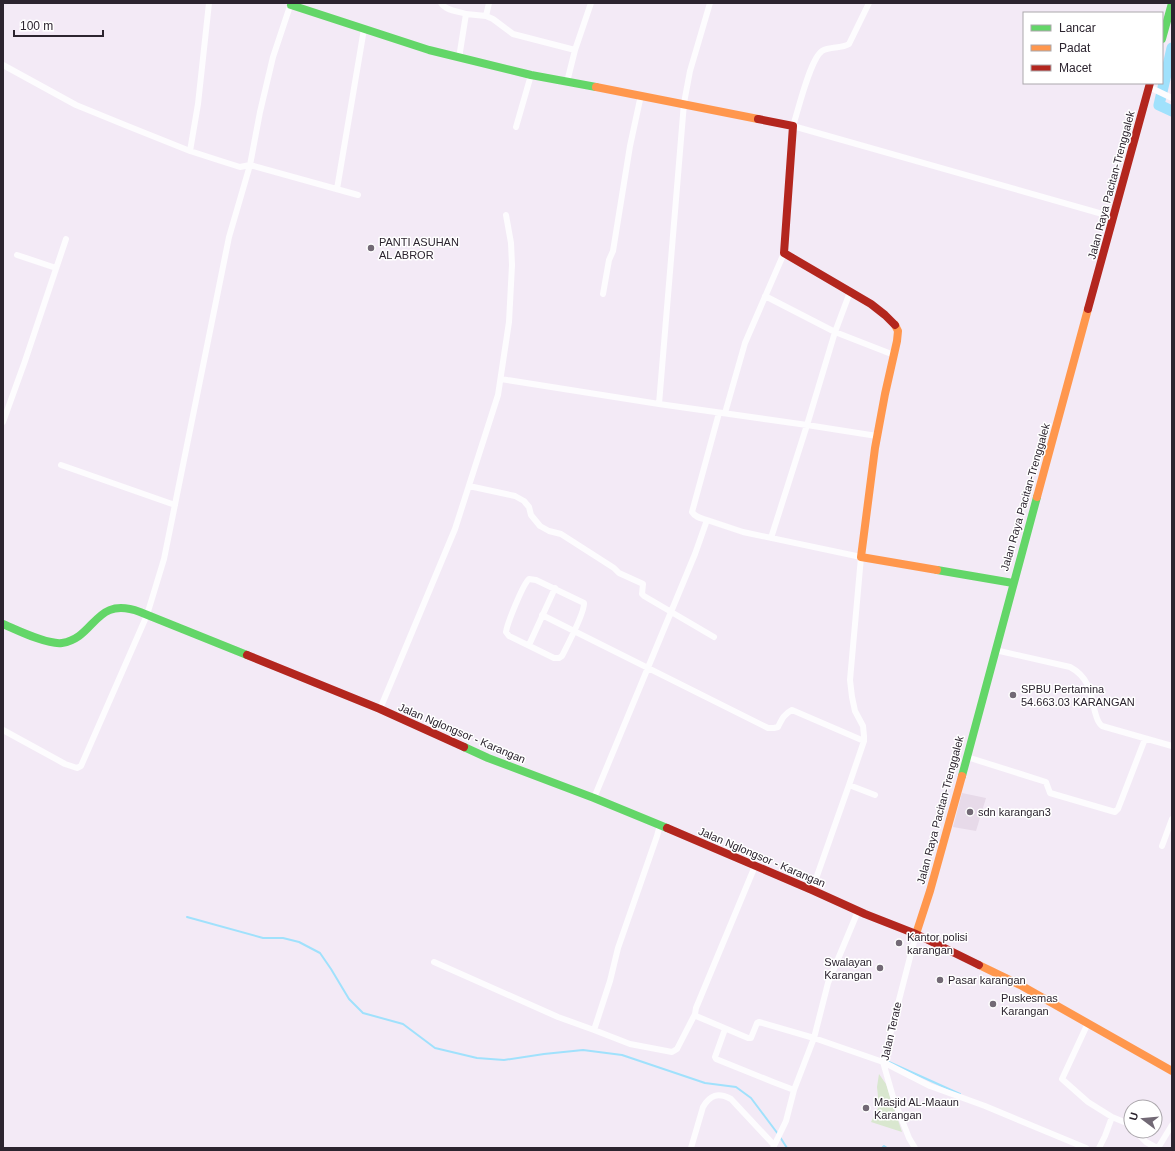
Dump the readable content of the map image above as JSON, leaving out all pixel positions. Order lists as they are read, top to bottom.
{
  "streets": {
    "main road": ["Jalan Raya Pacitan-Trenggalek", "Jalan Nglongsor - Karangan"],
    "street": ["Jalan Terate"]
  },
  "crossings": [
    ["Jalan Raya Pacitan-Trenggalek", "Jalan Nglongsor - Karangan"],
    ["Jalan Raya Pacitan-Trenggalek", "Jalan Terate"],
    ["Jalan Nglongsor - Karangan", "Jalan Terate"]
  ],
  "places": [
    "PANTI ASUHAN AL ABROR",
    "SPBU Pertamina 54.663.03 KARANGAN",
    "sdn karangan3",
    "Kantor polisi karangan",
    "Swalayan Karangan",
    "Pasar karangan",
    "Puskesmas Karangan",
    "Masjid AL-Maaun Karangan"
  ],
  "legend": ["Lancar", "Padat", "Macet"],
  "scale_bar": "100 m",
  "north": "left"
}
